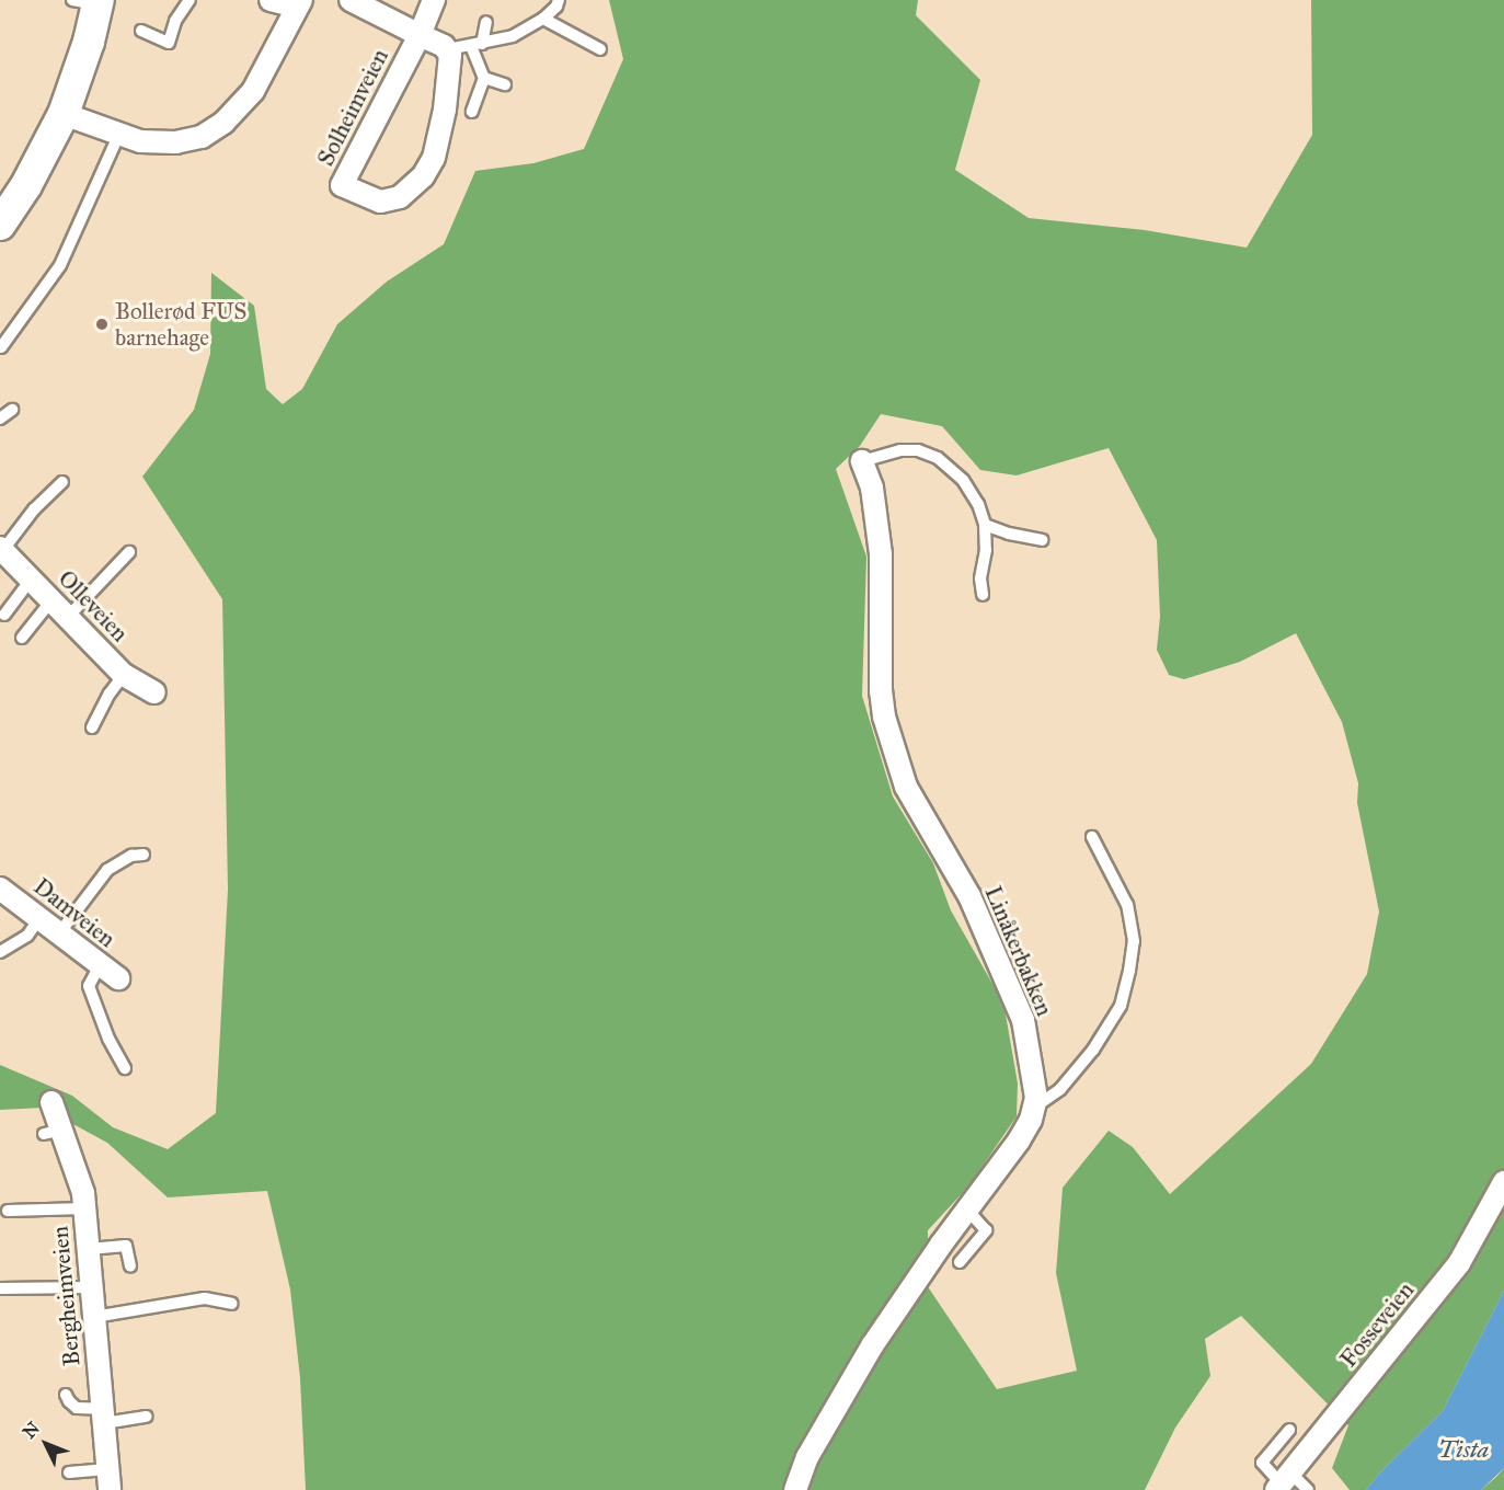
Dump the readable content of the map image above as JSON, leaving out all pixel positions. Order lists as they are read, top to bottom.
{
  "streets": {
    "street": [
      "Solheimveien",
      "Olleveien",
      "Damveien",
      "Linåkerbakken",
      "Bergheimveien",
      "Fosseveien"
    ]
  },
  "water": ["Tista"],
  "places": ["Bollerød FUS barnehage"],
  "north": "top left"
}
